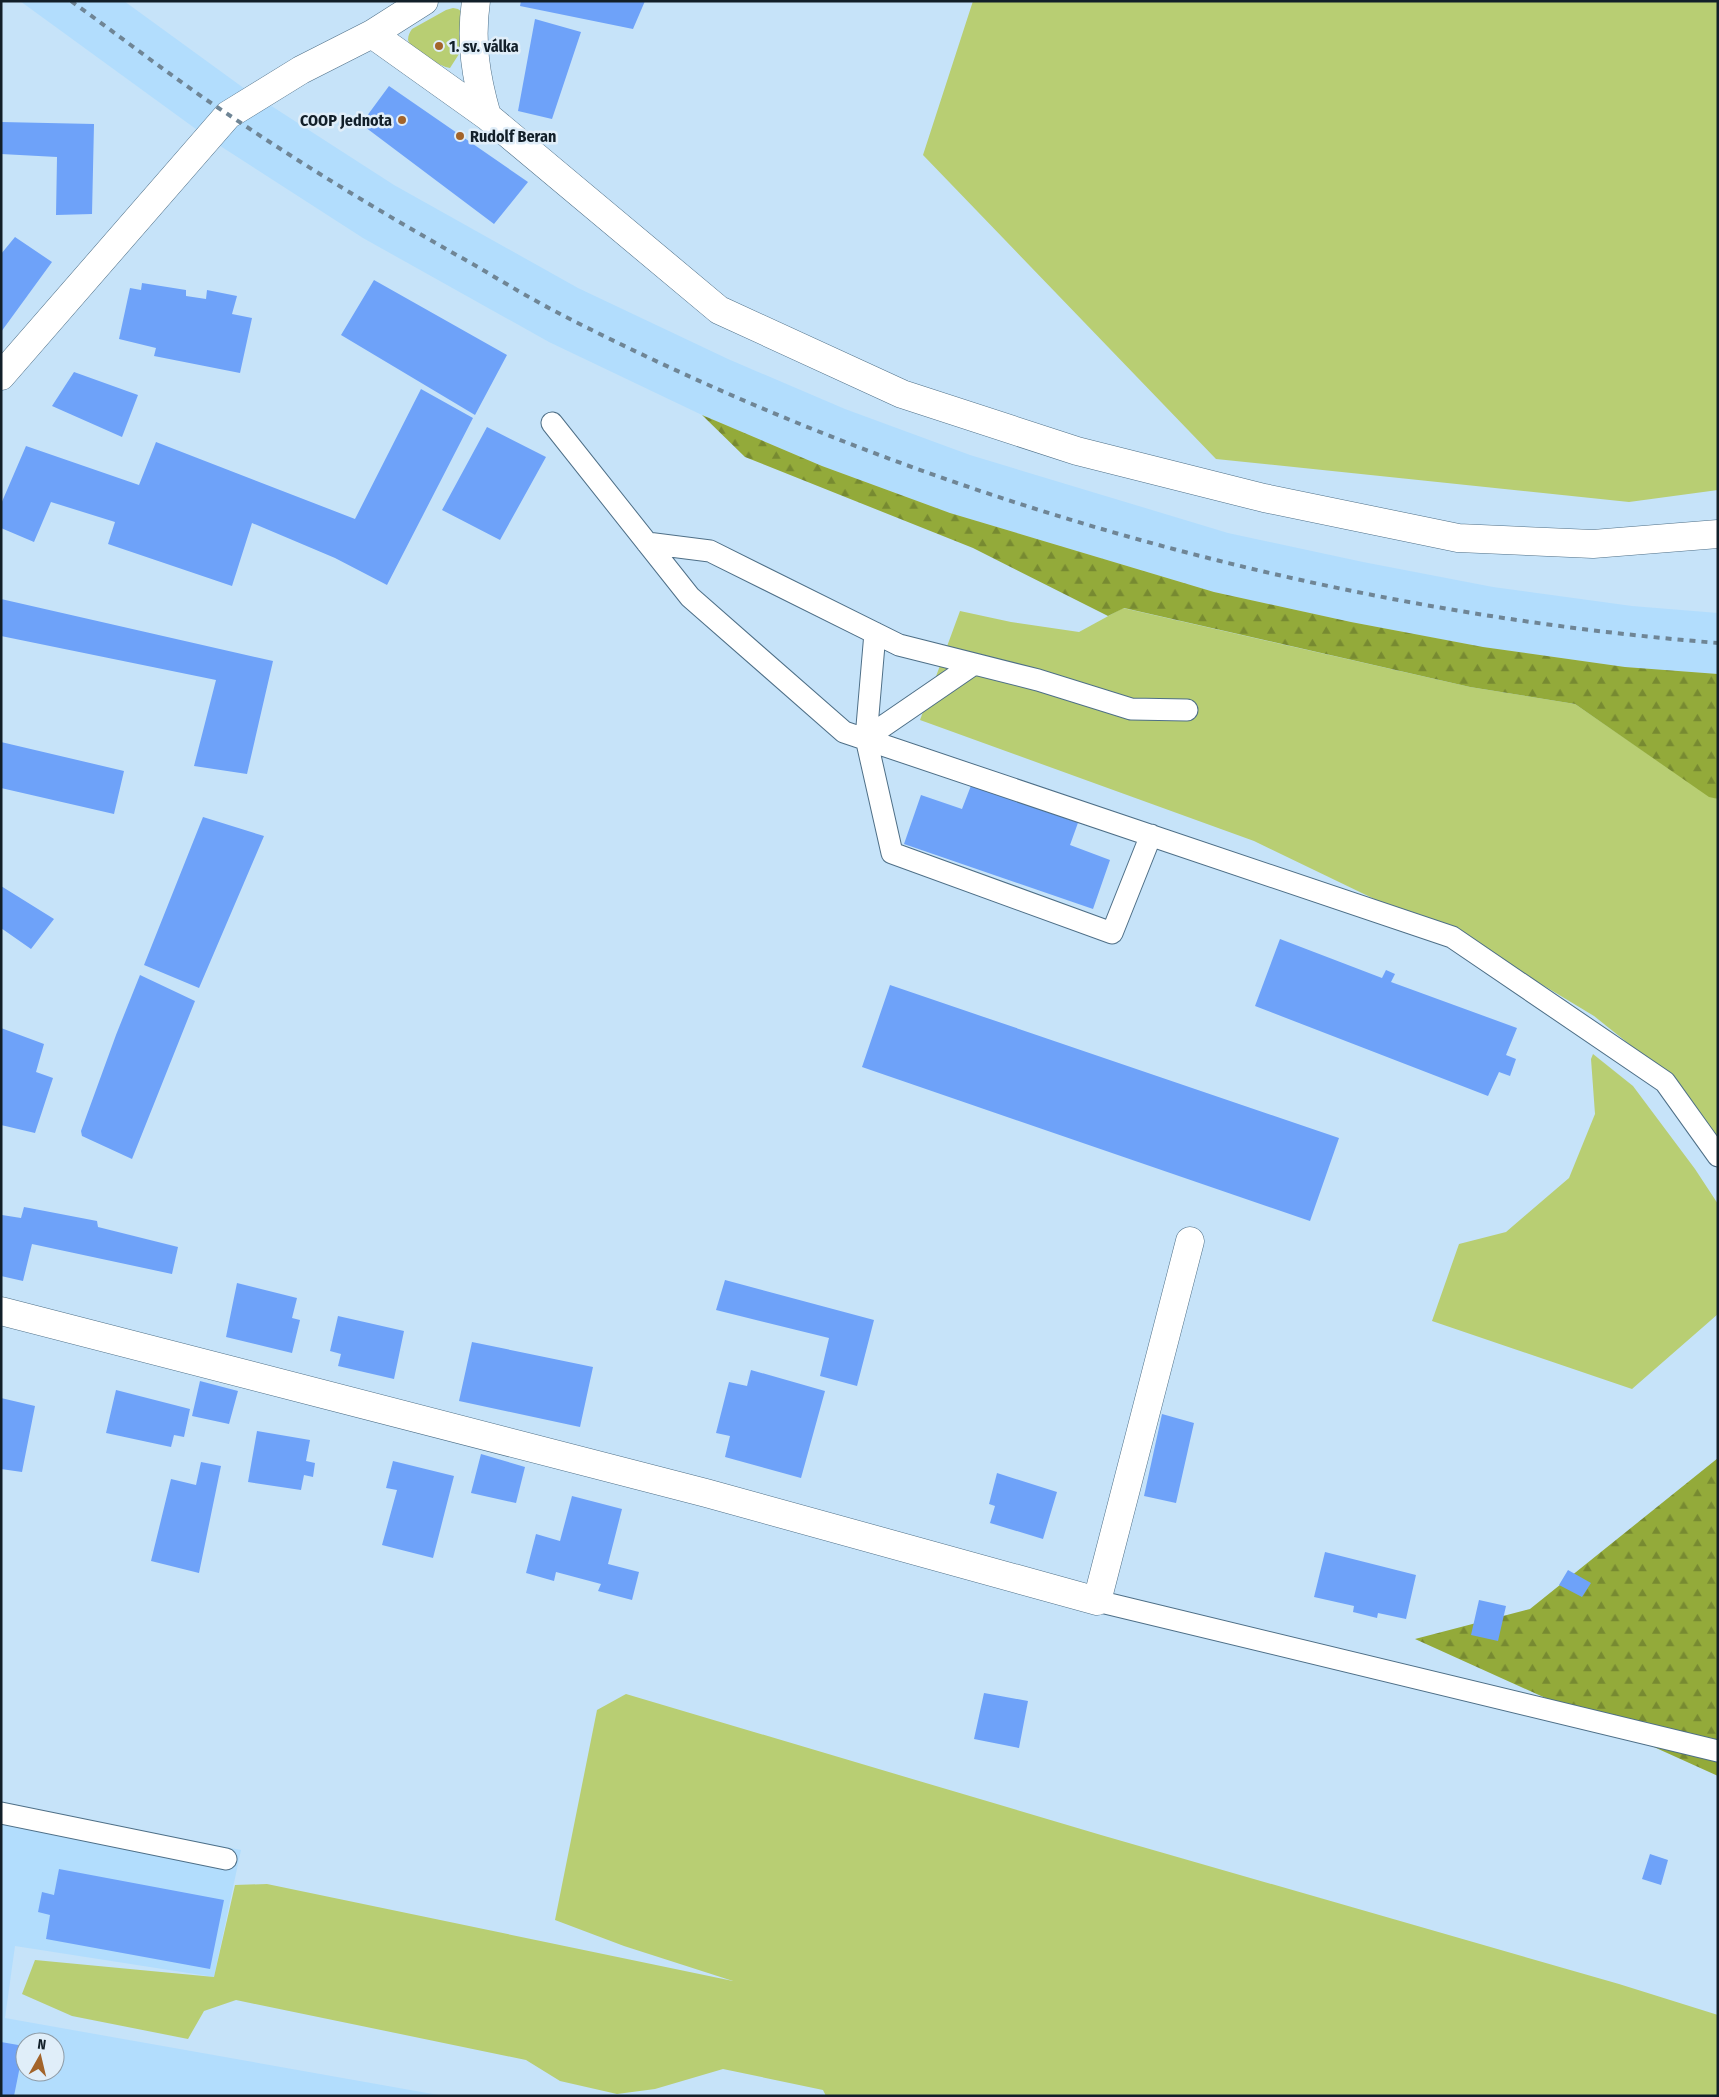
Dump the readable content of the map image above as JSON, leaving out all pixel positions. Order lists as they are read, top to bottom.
{
  "places": ["1. sv. válka", "COOP Jednota", "Rudolf Beran"],
  "north": "top"
}
